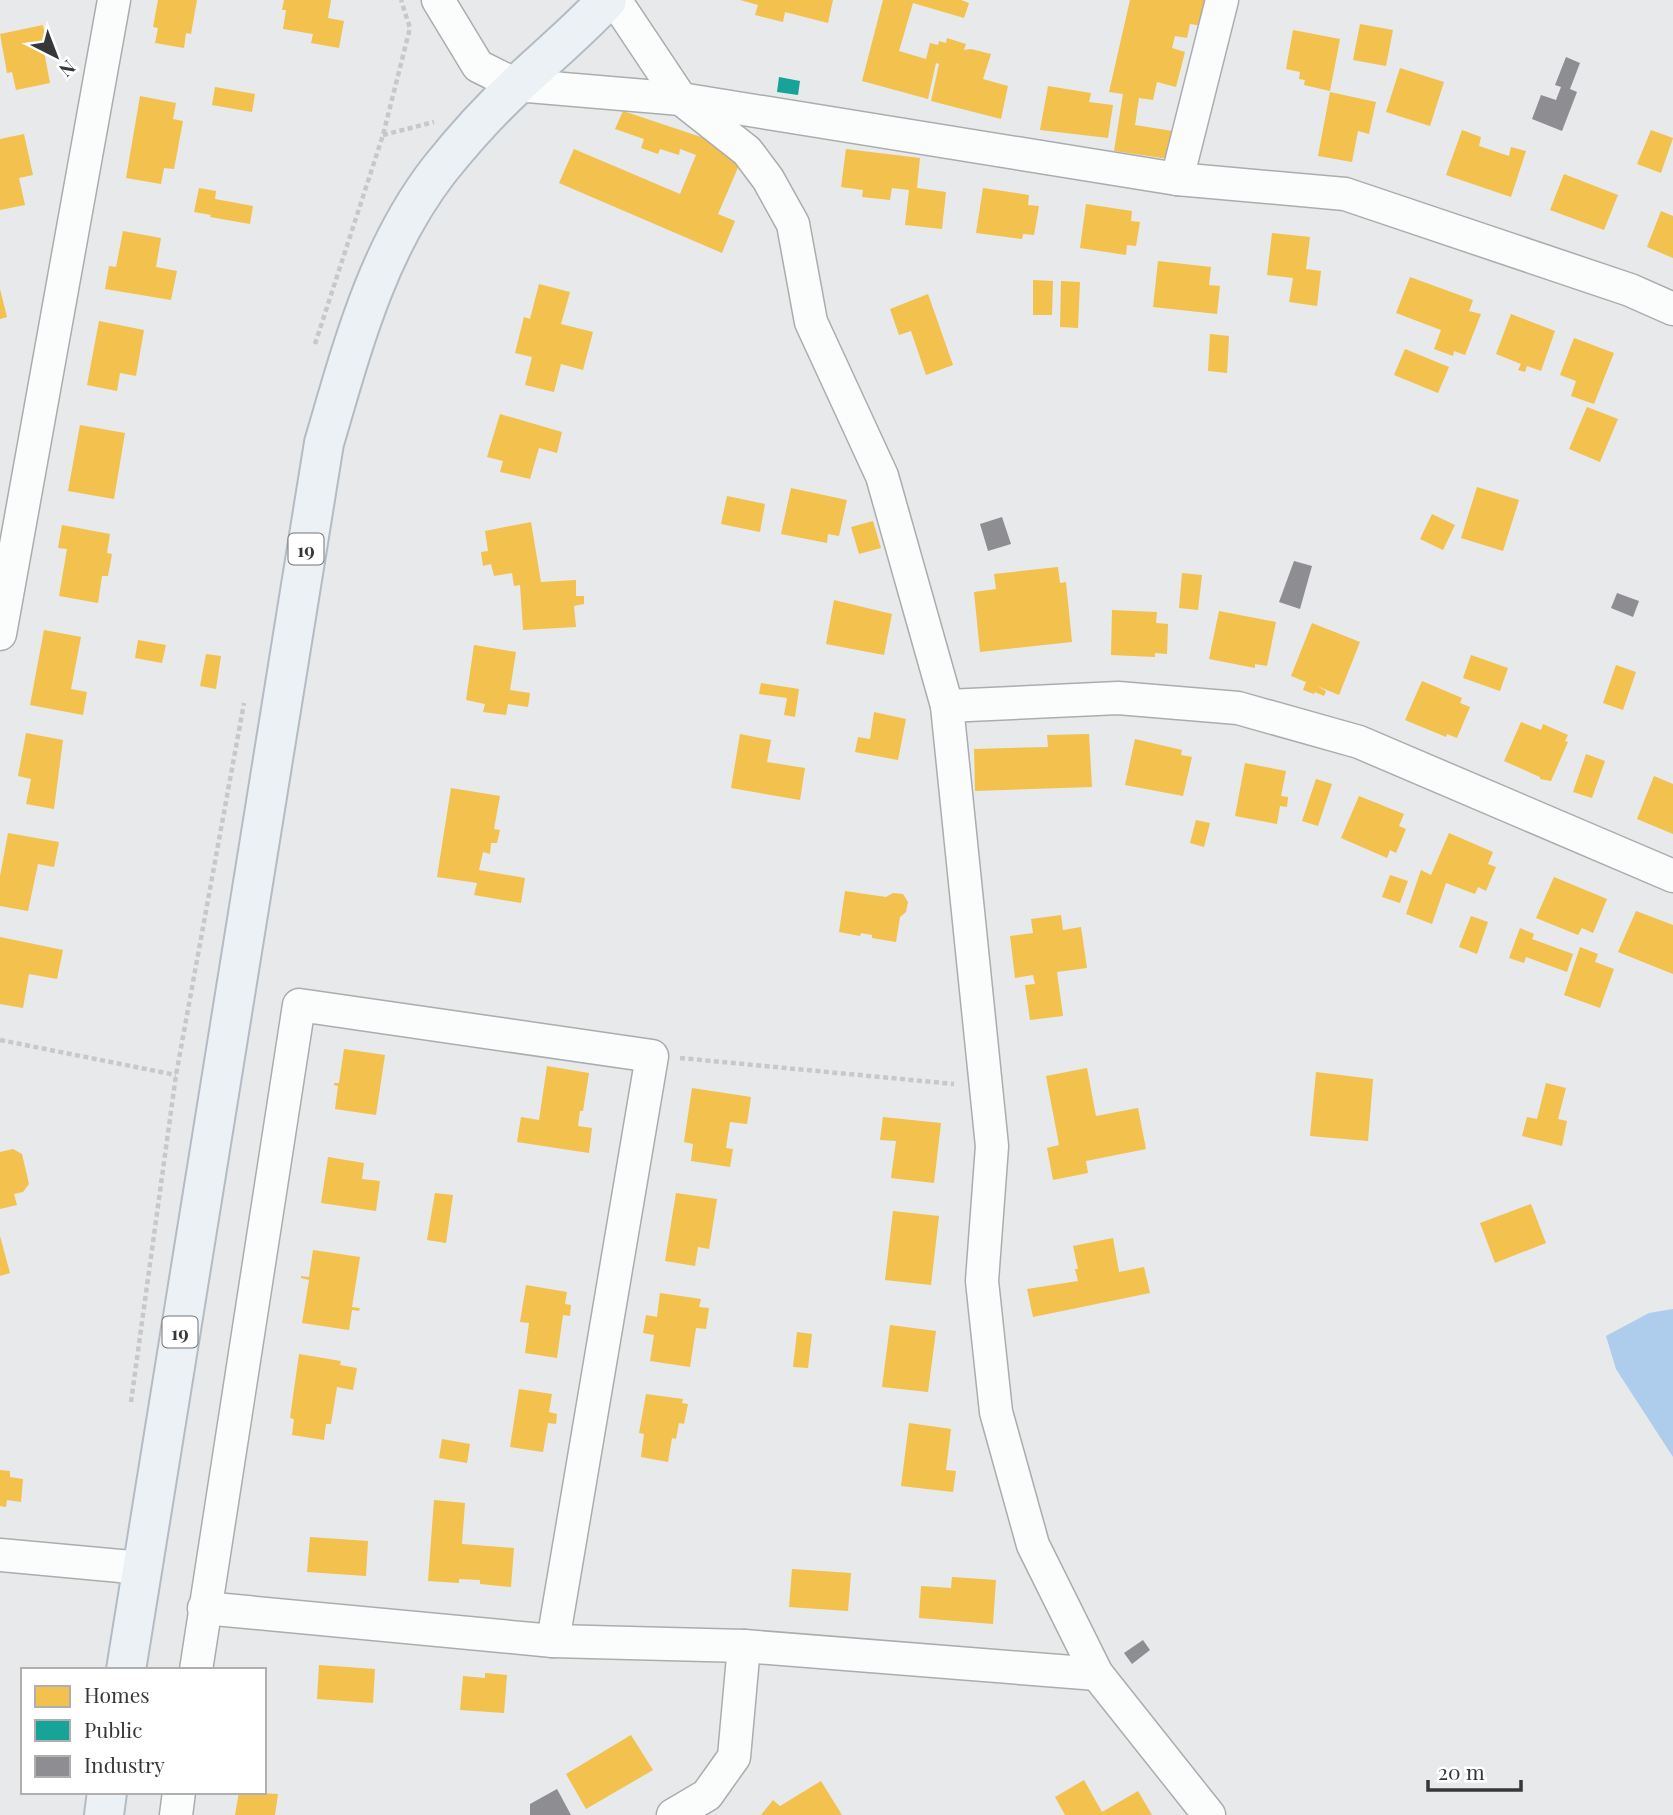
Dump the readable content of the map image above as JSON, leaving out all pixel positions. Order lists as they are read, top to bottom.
{
  "streets": {
    "main road": ["19"]
  },
  "legend": ["Homes", "Public", "Industry"],
  "scale_bar": "20 m",
  "north": "bottom right"
}
